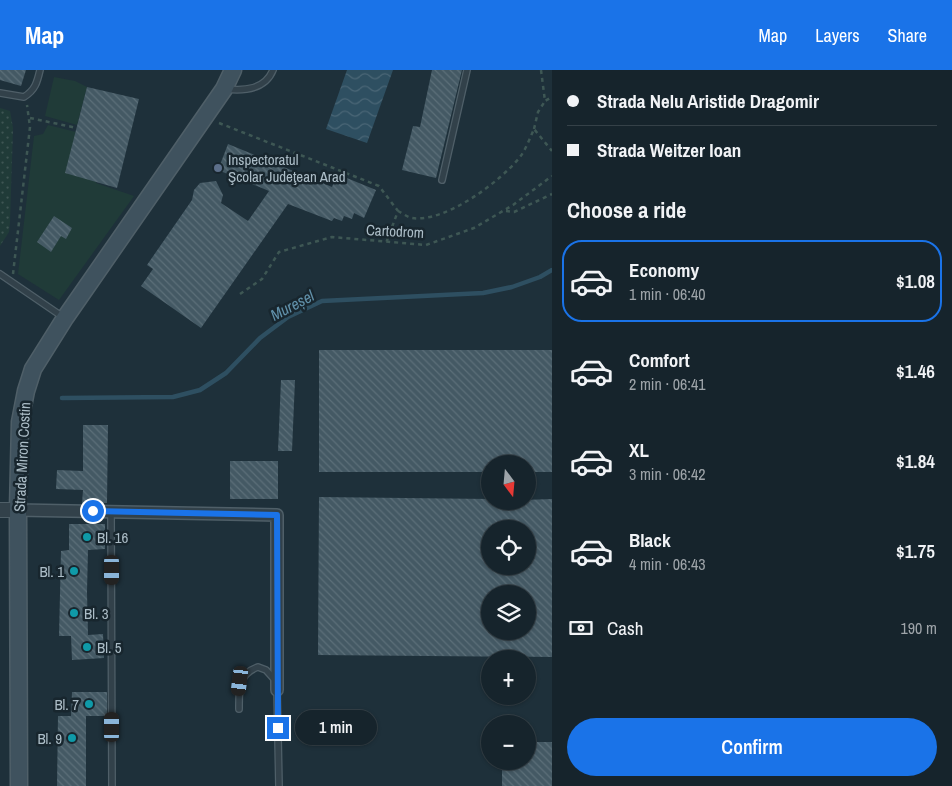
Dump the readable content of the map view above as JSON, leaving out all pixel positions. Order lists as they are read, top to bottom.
{
  "streets": {
    "main road": ["Strada Miron Costin"],
    "path": ["Cartodrom"]
  },
  "water": ["Mureșel"],
  "places": [
    "Inspectoratul Şcolar Judeţean Arad",
    "Bl. 16",
    "Bl. 1",
    "Bl. 3",
    "Bl. 5",
    "Bl. 7",
    "Bl. 9"
  ],
  "north": "bottom",
  "page": {
    "header": "Map",
    "nav": ["Map", "Layers", "Share"],
    "banner": ["Strada Nelu Aristide Dragomir", "Strada Weitzer Ioan"],
    "heading": "Choose a ride",
    "list": [
      {
        "name": "Economy",
        "note": "1 min · 06:40",
        "value": "$1.08"
      },
      {
        "name": "Comfort",
        "note": "2 min · 06:41",
        "value": "$1.46"
      },
      {
        "name": "XL",
        "note": "3 min · 06:42",
        "value": "$1.84"
      },
      {
        "name": "Black",
        "note": "4 min · 06:43",
        "value": "$1.75"
      }
    ],
    "map_buttons": ["+", "−"],
    "pay": ["Cash", "190 m"],
    "buttons": "Confirm",
    "bubble": "1 min"
  }
}
